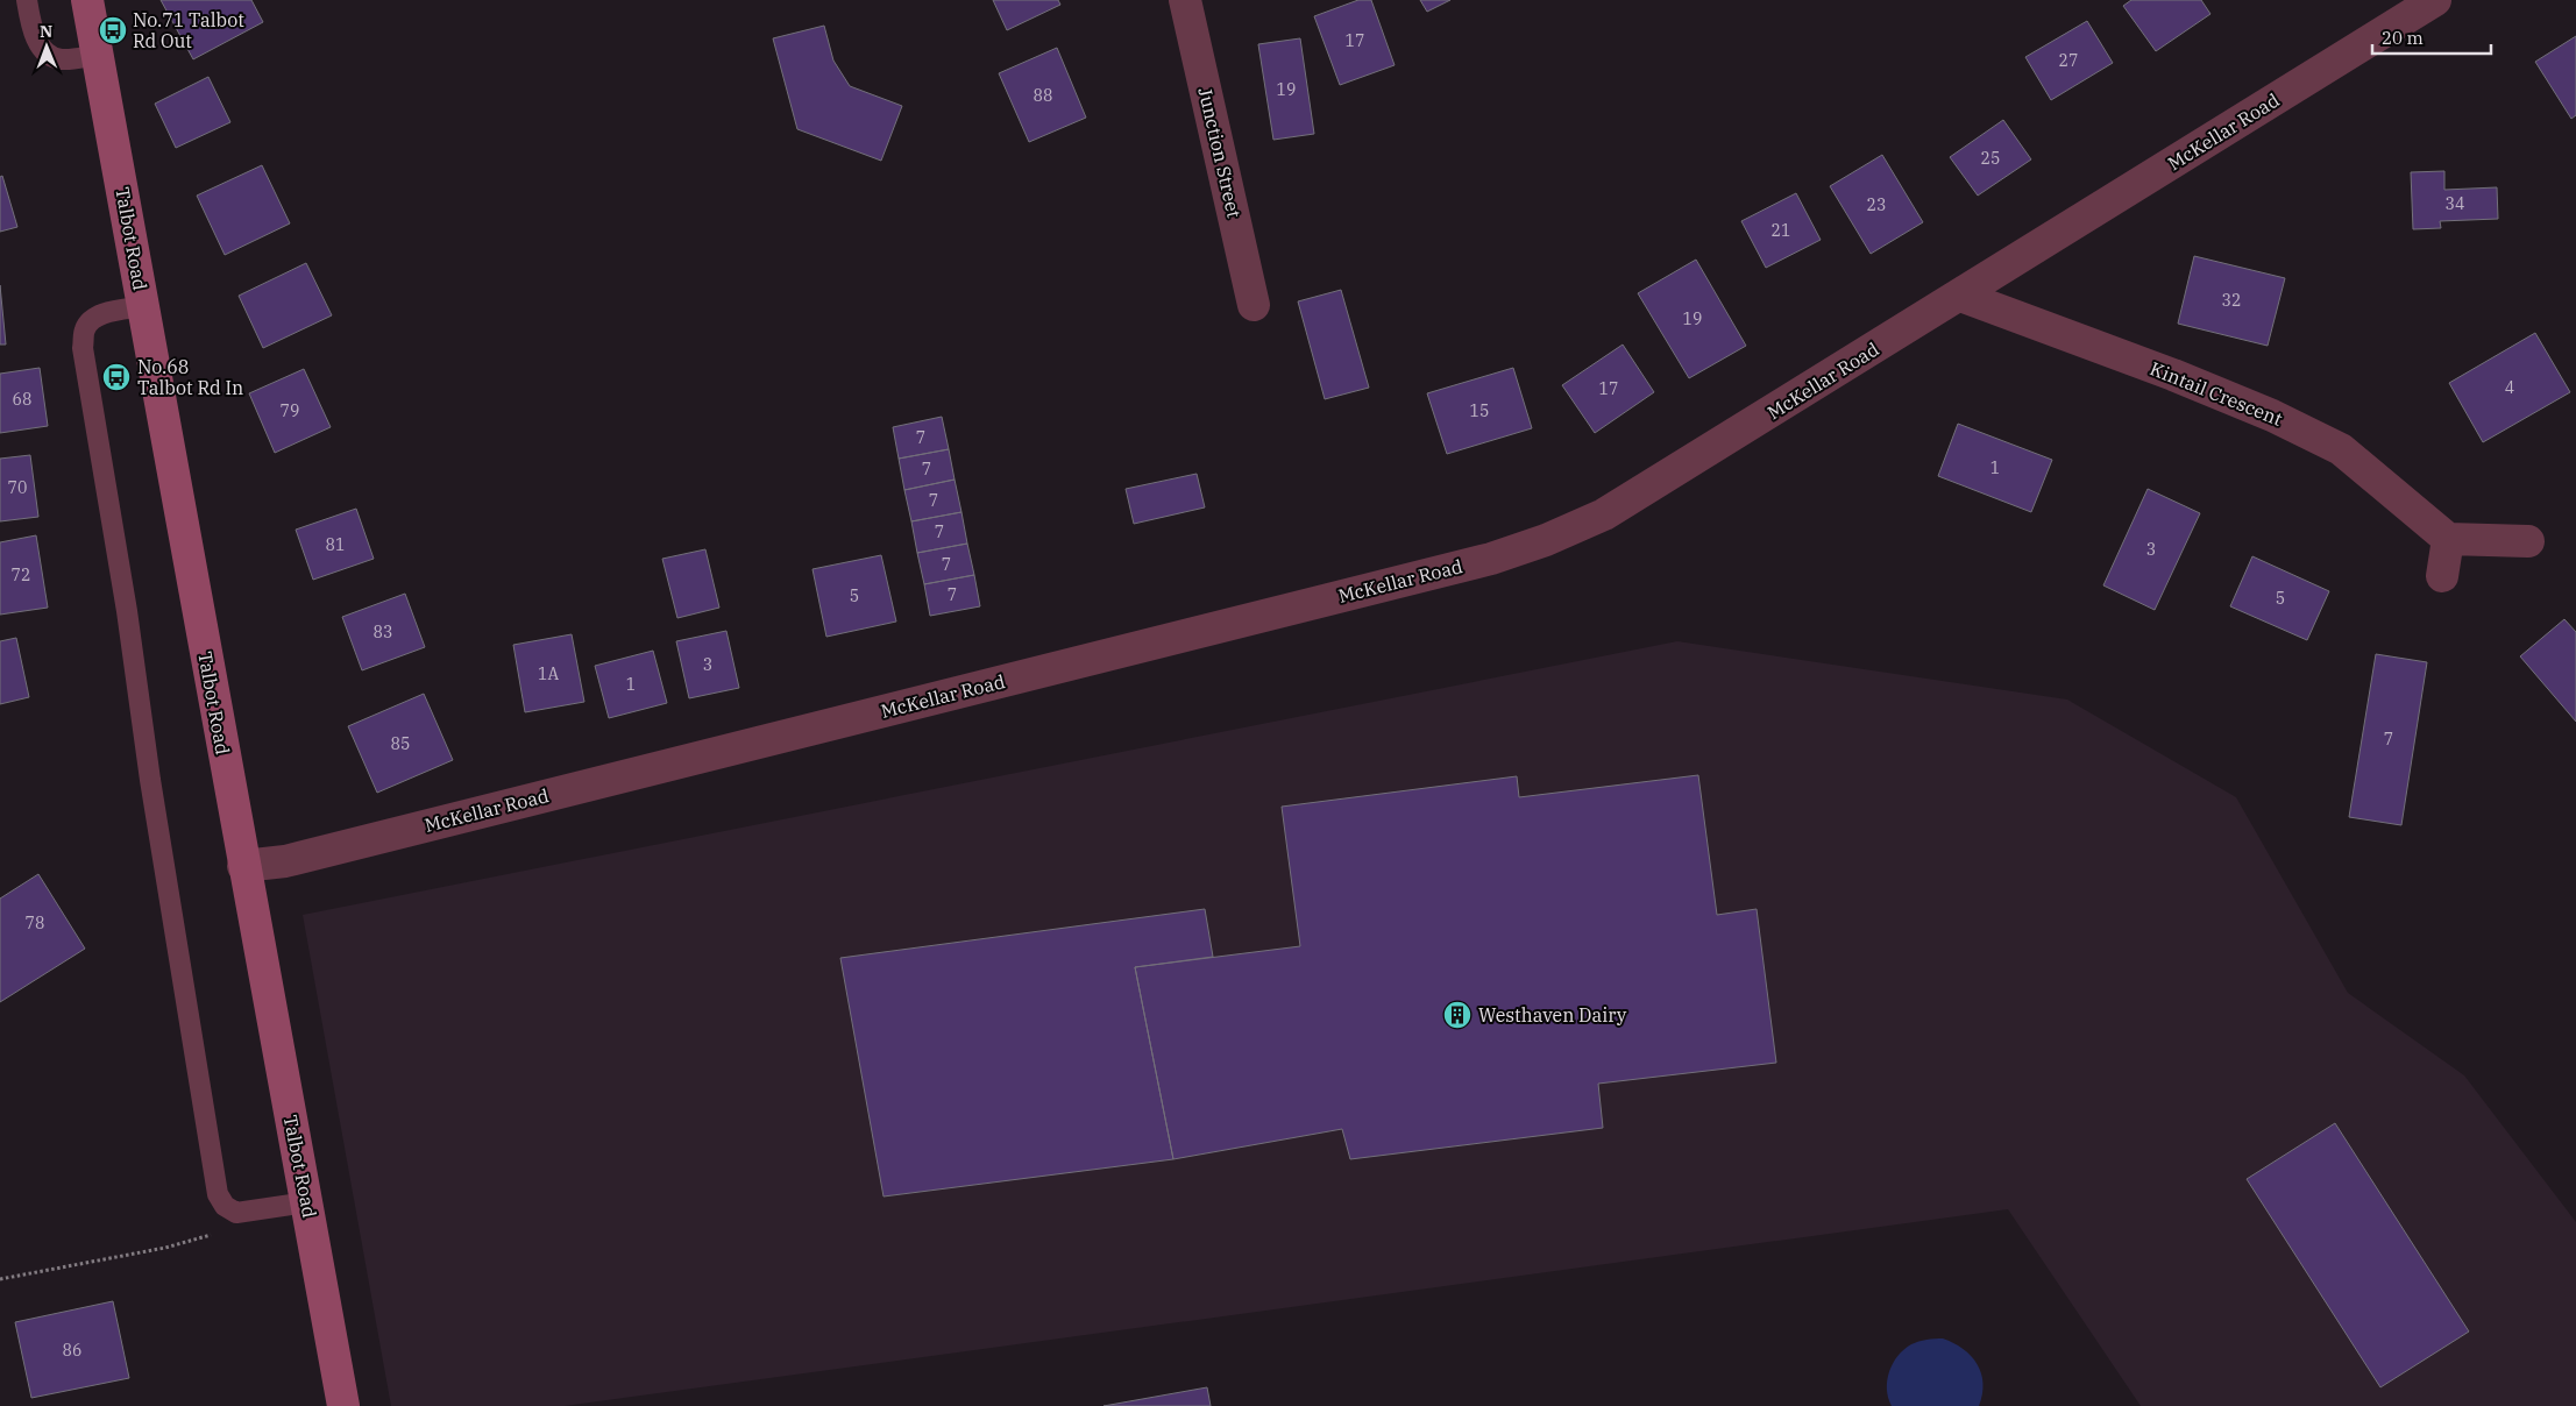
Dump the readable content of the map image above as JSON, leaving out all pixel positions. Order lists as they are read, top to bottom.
{
  "streets": {
    "main road": ["Talbot Road"],
    "street": ["McKellar Road", "Junction Street", "Kintail Crescent"]
  },
  "crossings": [
    ["McKellar Road", "Talbot Road"],
    ["McKellar Road", "Kintail Crescent"]
  ],
  "places": {
    "bus stop": ["No.71 Talbot Rd Out", "No.68 Talbot Rd In"],
    "building": ["Westhaven Dairy"]
  },
  "house_numbers": [
    "17",
    "27",
    "19",
    "88",
    "25",
    "34",
    "23",
    "21",
    "32",
    "19",
    "4",
    "17",
    "68",
    "79",
    "15",
    "7",
    "1",
    "7",
    "70",
    "7",
    "7",
    "81",
    "3",
    "7",
    "72",
    "7",
    "5",
    "5",
    "83",
    "3",
    "1A",
    "1",
    "7",
    "85",
    "78",
    "86"
  ],
  "scale_bar": "20 m",
  "north": "top"
}
